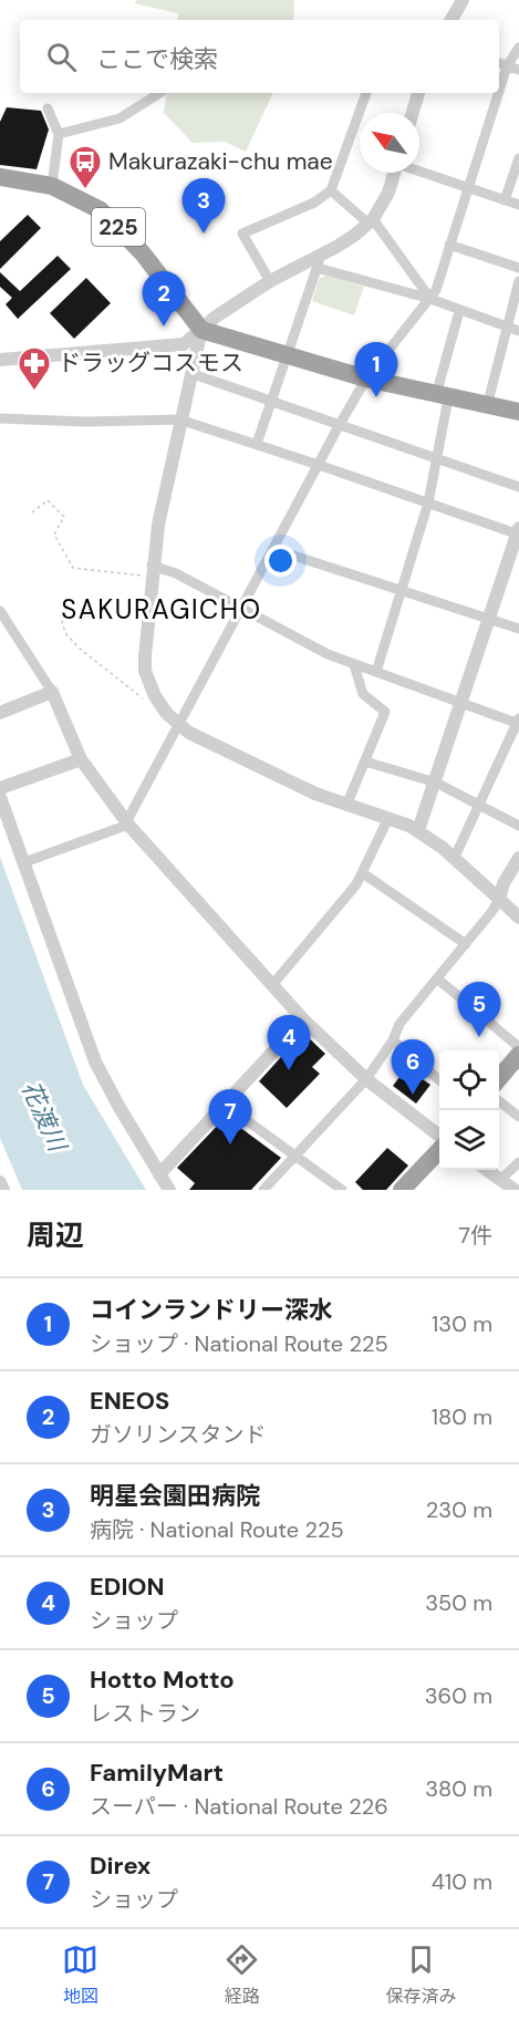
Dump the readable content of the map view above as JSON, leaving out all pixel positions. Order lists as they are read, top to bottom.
{
  "streets": {
    "highway": ["225"]
  },
  "districts": ["SAKURAGICHO"],
  "water": ["花渡川"],
  "places": {
    "bus stop": ["Makurazaki-chu mae"],
    "pharmacy": ["ドラッグコスモス"]
  },
  "north": "top left",
  "page": {
    "search": "ここで検索",
    "pins": [
      "3",
      "2",
      "1",
      "5",
      "4",
      "6",
      "7"
    ],
    "heading": ["周辺", "7件"],
    "list": [
      {
        "mark": "1",
        "name": "コインランドリー深水",
        "note": "ショップ · National Route 225",
        "value": "130 m"
      },
      {
        "mark": "2",
        "name": "ENEOS",
        "note": "ガソリンスタンド",
        "value": "180 m"
      },
      {
        "mark": "3",
        "name": "明星会園田病院",
        "note": "病院 · National Route 225",
        "value": "230 m"
      },
      {
        "mark": "4",
        "name": "EDION",
        "note": "ショップ",
        "value": "350 m"
      },
      {
        "mark": "5",
        "name": "Hotto Motto",
        "note": "レストラン",
        "value": "360 m"
      },
      {
        "mark": "6",
        "name": "FamilyMart",
        "note": "スーパー · National Route 226",
        "value": "380 m"
      },
      {
        "mark": "7",
        "name": "Direx",
        "note": "ショップ",
        "value": "410 m"
      }
    ],
    "nav": ["地図", "経路", "保存済み"]
  }
}
